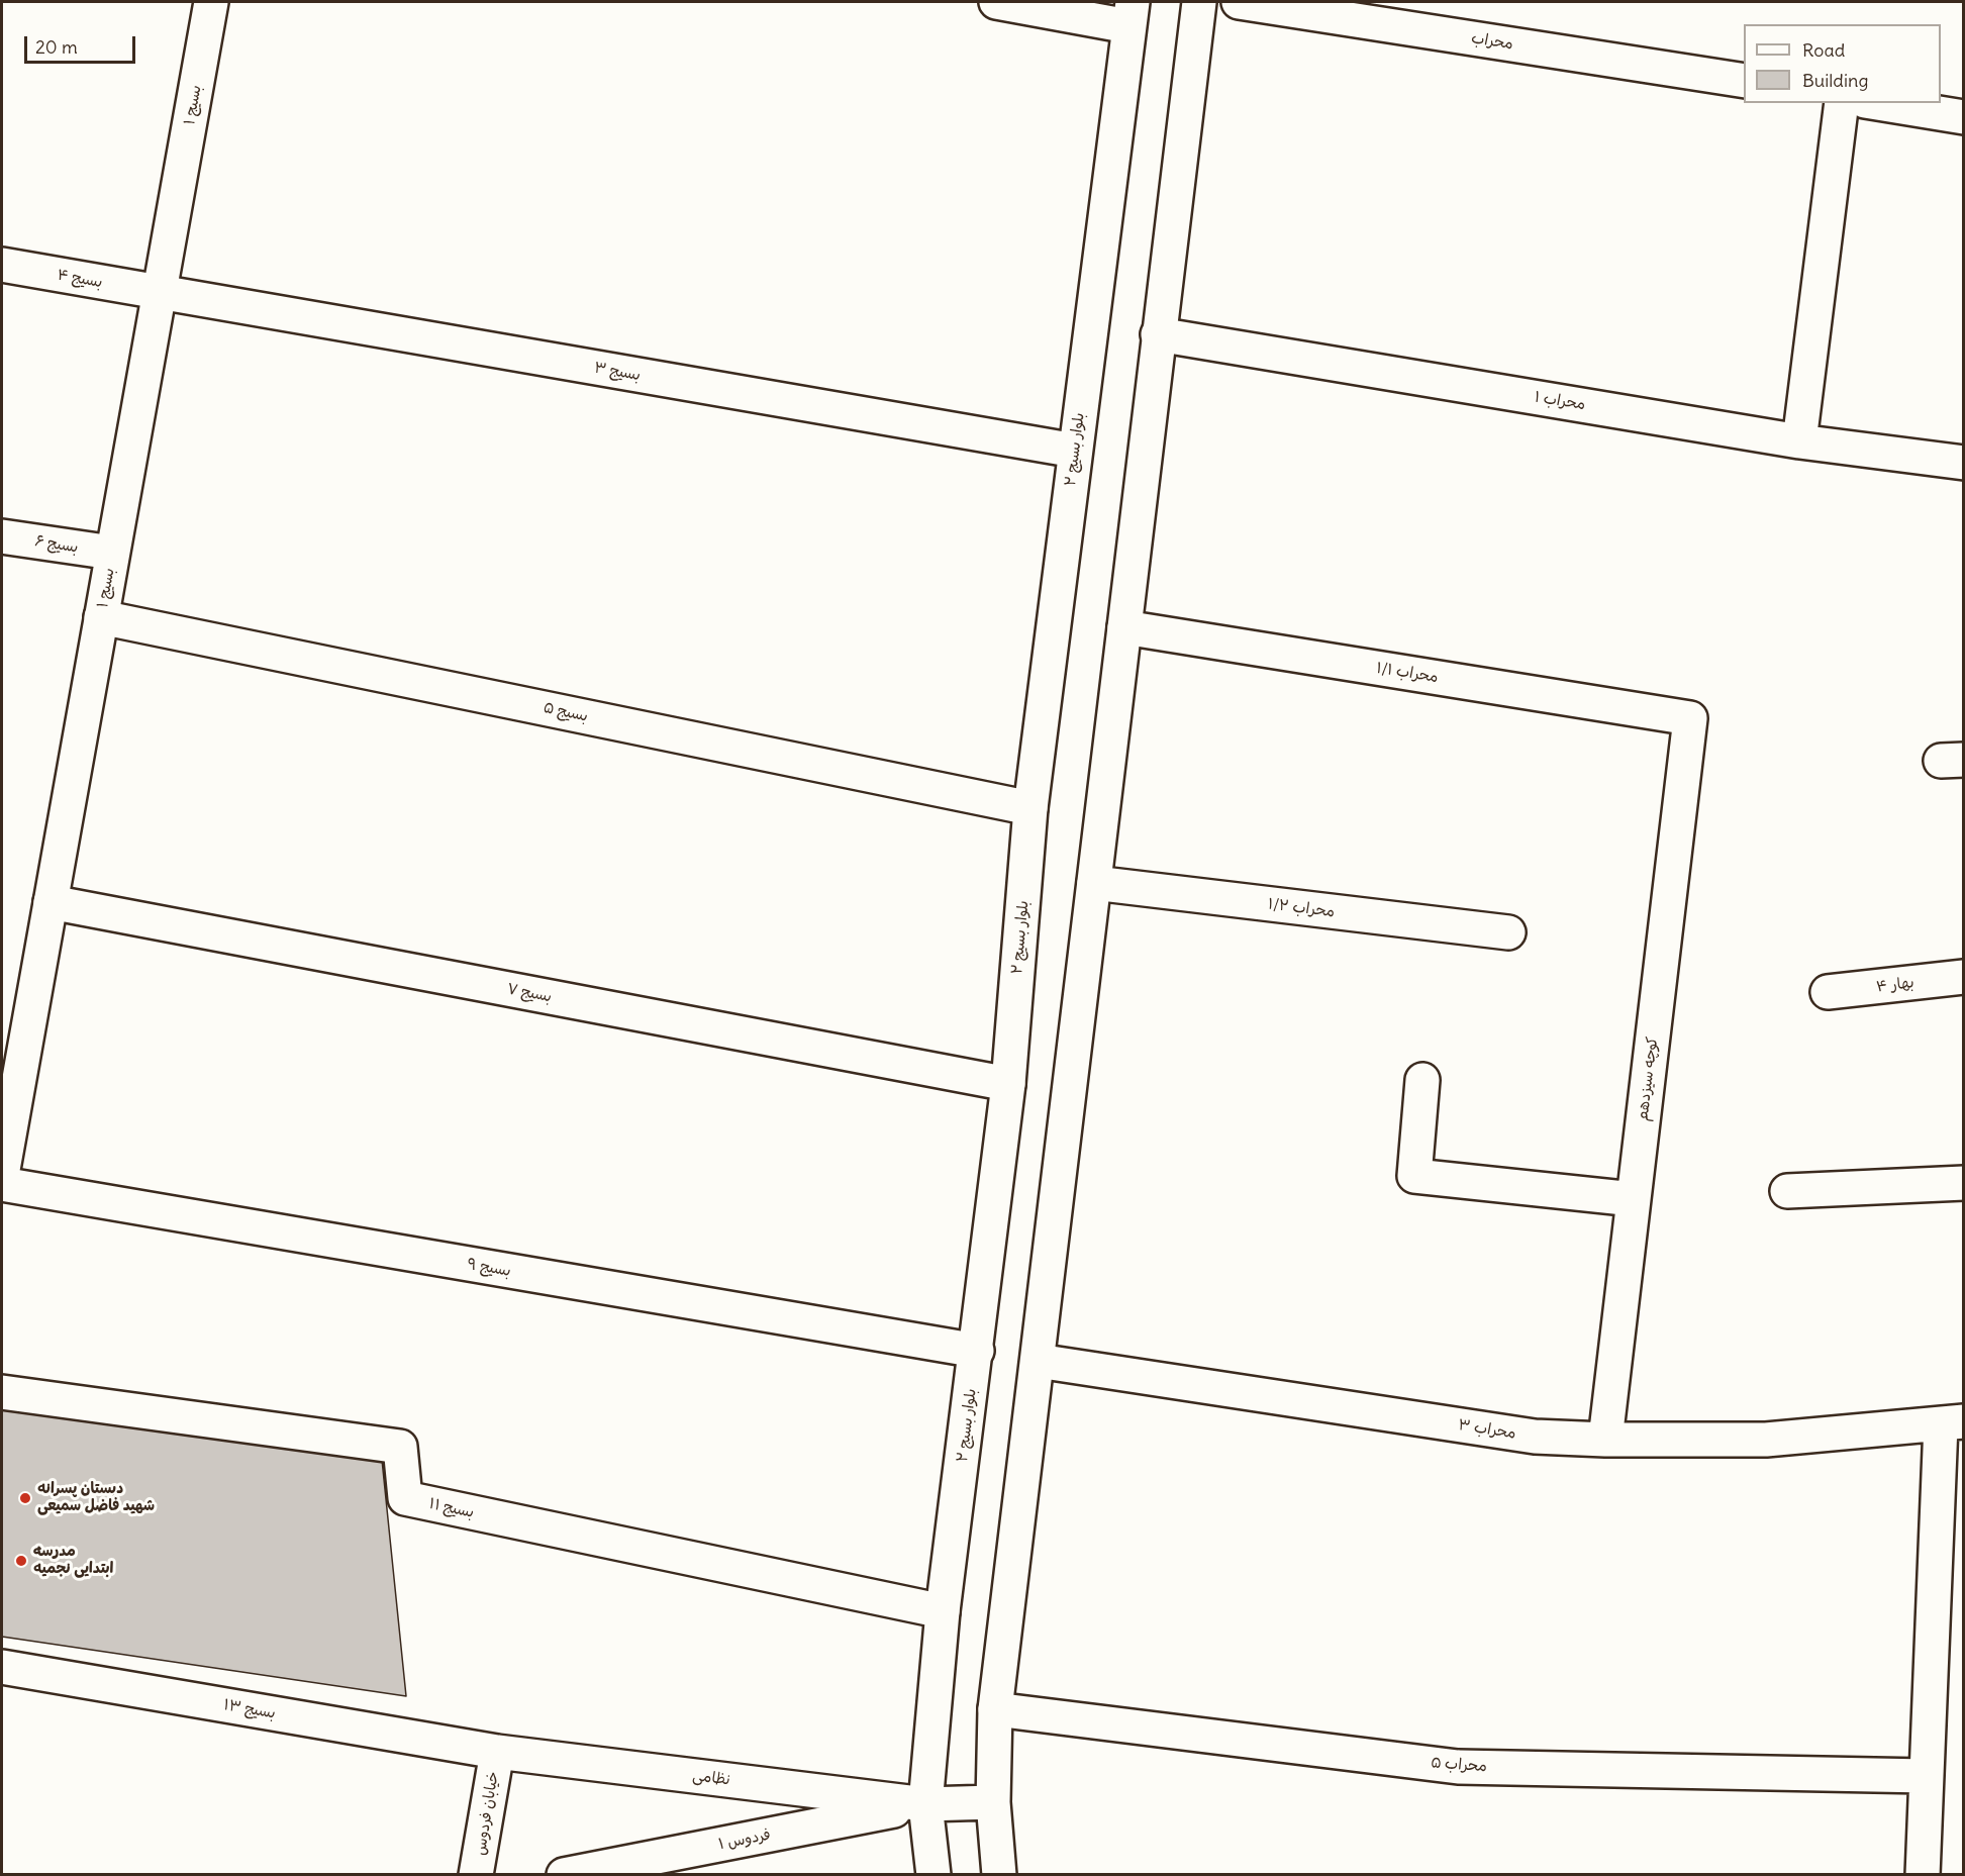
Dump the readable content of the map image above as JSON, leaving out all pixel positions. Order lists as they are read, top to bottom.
{
  "streets": {
    "street": [
      "محراب",
      "بسیج ۱",
      "۴ بسیج",
      "۳ بسیج",
      "محراب ۱",
      "بلوار بسیج ۲",
      "۶ بسیج",
      "محراب ۱/۱",
      "۵ بسیج",
      "محراب ۱/۲",
      "بهار ۴",
      "۷ بسیج",
      "کوچه سیزدهم",
      "۹ بسیج",
      "محراب ۳",
      "۱۱ بسیج",
      "۱۳ بسیج",
      "محراب ۵",
      "نظامی",
      "خیابان فردوس",
      "فردوس ۱"
    ]
  },
  "crossings": [
    ["بسیج ۱", "۴ بسیج"],
    ["بسیج ۱", "۳ بسیج"],
    ["بسیج ۱", "۶ بسیج"],
    ["بسیج ۱", "۵ بسیج"],
    ["بسیج ۱", "۷ بسیج"],
    ["۴ بسیج", "۳ بسیج"],
    ["۳ بسیج", "بلوار بسیج ۲"],
    ["بلوار بسیج ۲", "۵ بسیج"],
    ["بلوار بسیج ۲", "۷ بسیج"],
    ["بلوار بسیج ۲", "۹ بسیج"],
    ["بلوار بسیج ۲", "۱۱ بسیج"],
    ["بلوار بسیج ۲", "نظامی"],
    ["بلوار بسیج ۲", "فردوس ۱"],
    ["محراب ۱/۱", "کوچه سیزدهم"],
    ["کوچه سیزدهم", "محراب ۳"],
    ["۱۳ بسیج", "نظامی"],
    ["۱۳ بسیج", "خیابان فردوس"],
    ["نظامی", "خیابان فردوس"],
    ["نظامی", "فردوس ۱"]
  ],
  "places": ["دبستان پسرانه شهید فاضل سمیعی", "مدرسه ابتدایی نجمیه"],
  "legend": ["Road", "Building"],
  "scale_bar": "20 m"
}
